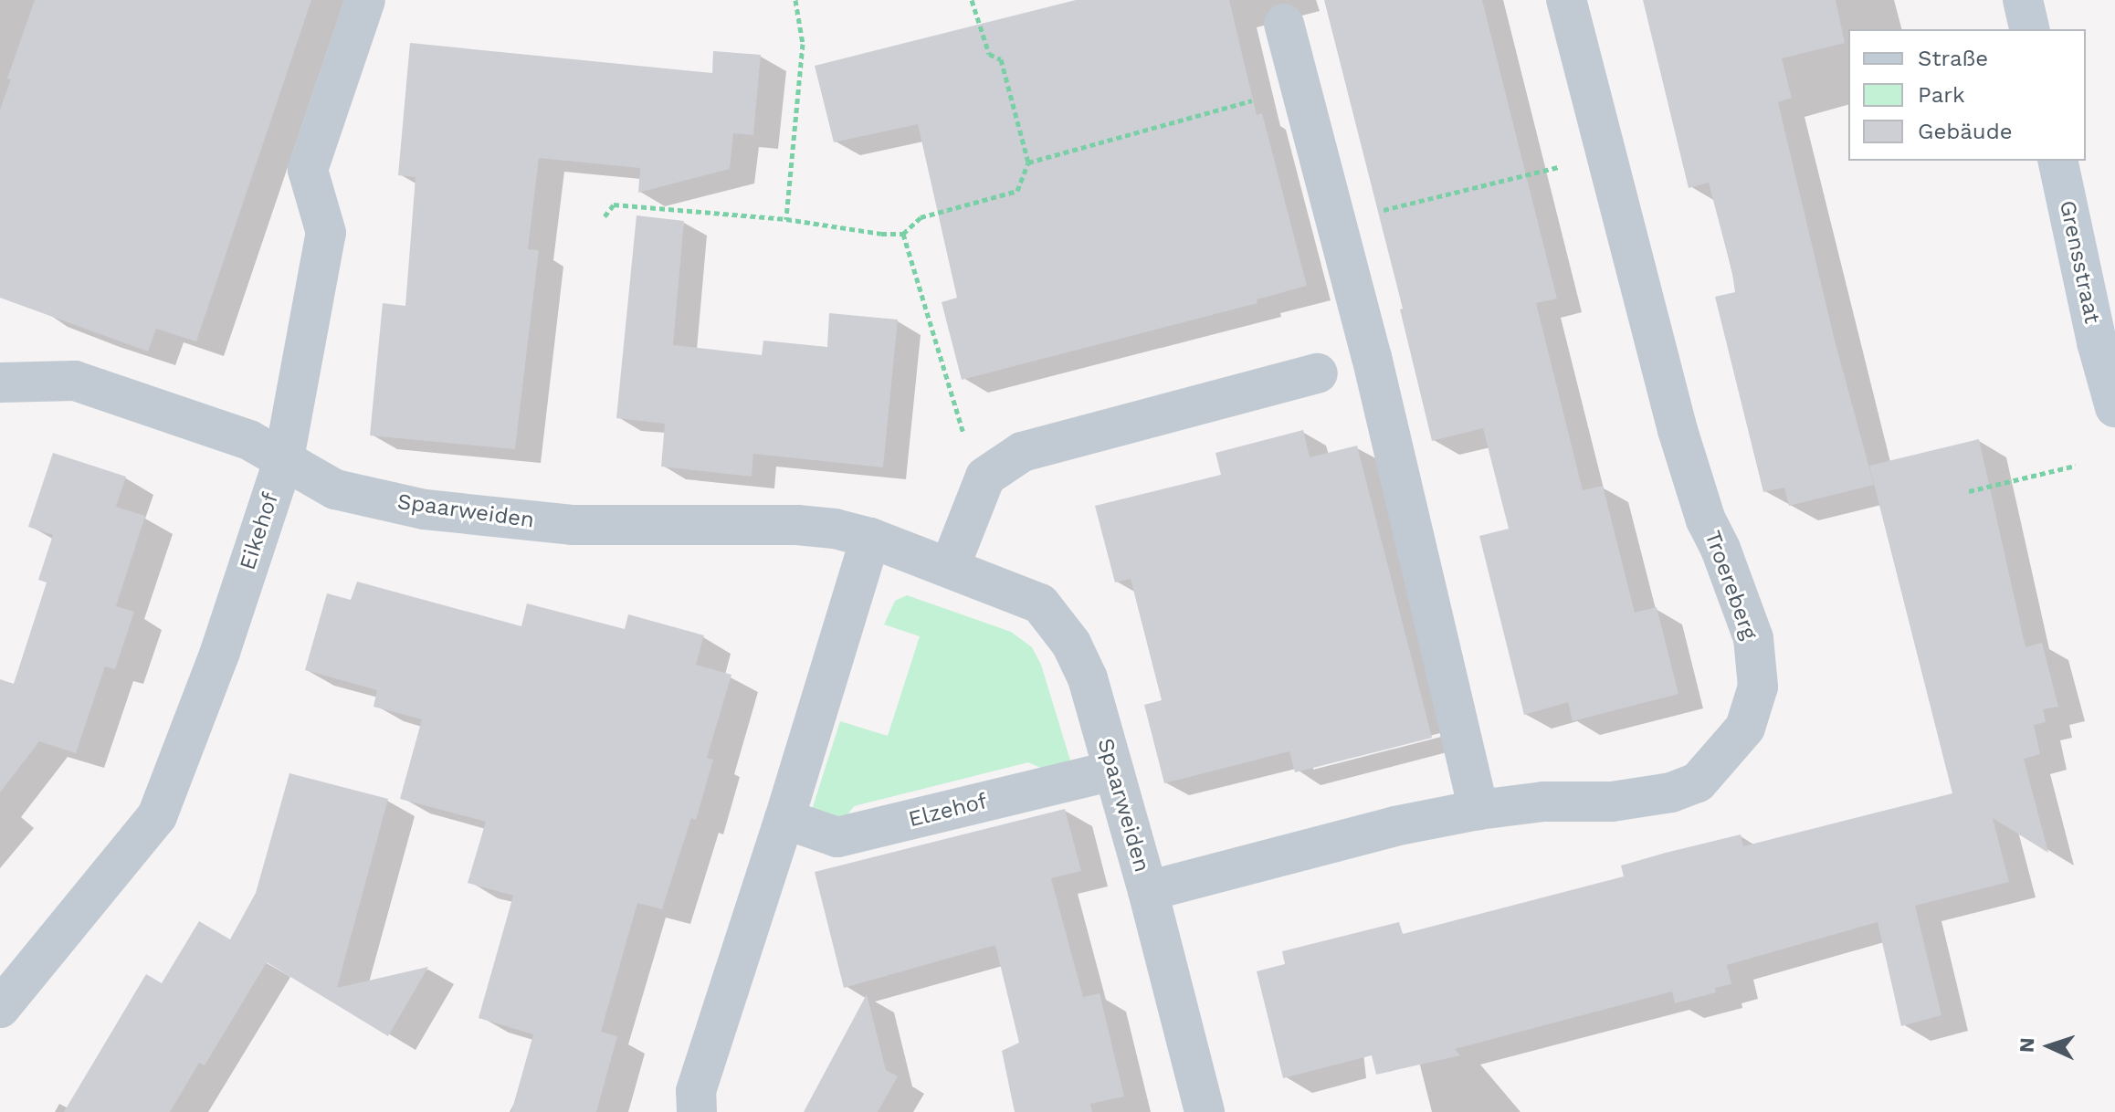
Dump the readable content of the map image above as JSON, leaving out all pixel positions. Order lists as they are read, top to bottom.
{
  "streets": {
    "main road": ["Grensstraat"],
    "street": [
      "Spaarweiden",
      "Eikehof",
      "Troereberg",
      "Elzehof"
    ]
  },
  "crossings": [
    ["Spaarweiden", "Eikehof"],
    ["Spaarweiden", "Troereberg"],
    ["Spaarweiden", "Elzehof"]
  ],
  "legend": ["Straße", "Park", "Gebäude"],
  "north": "left"
}
